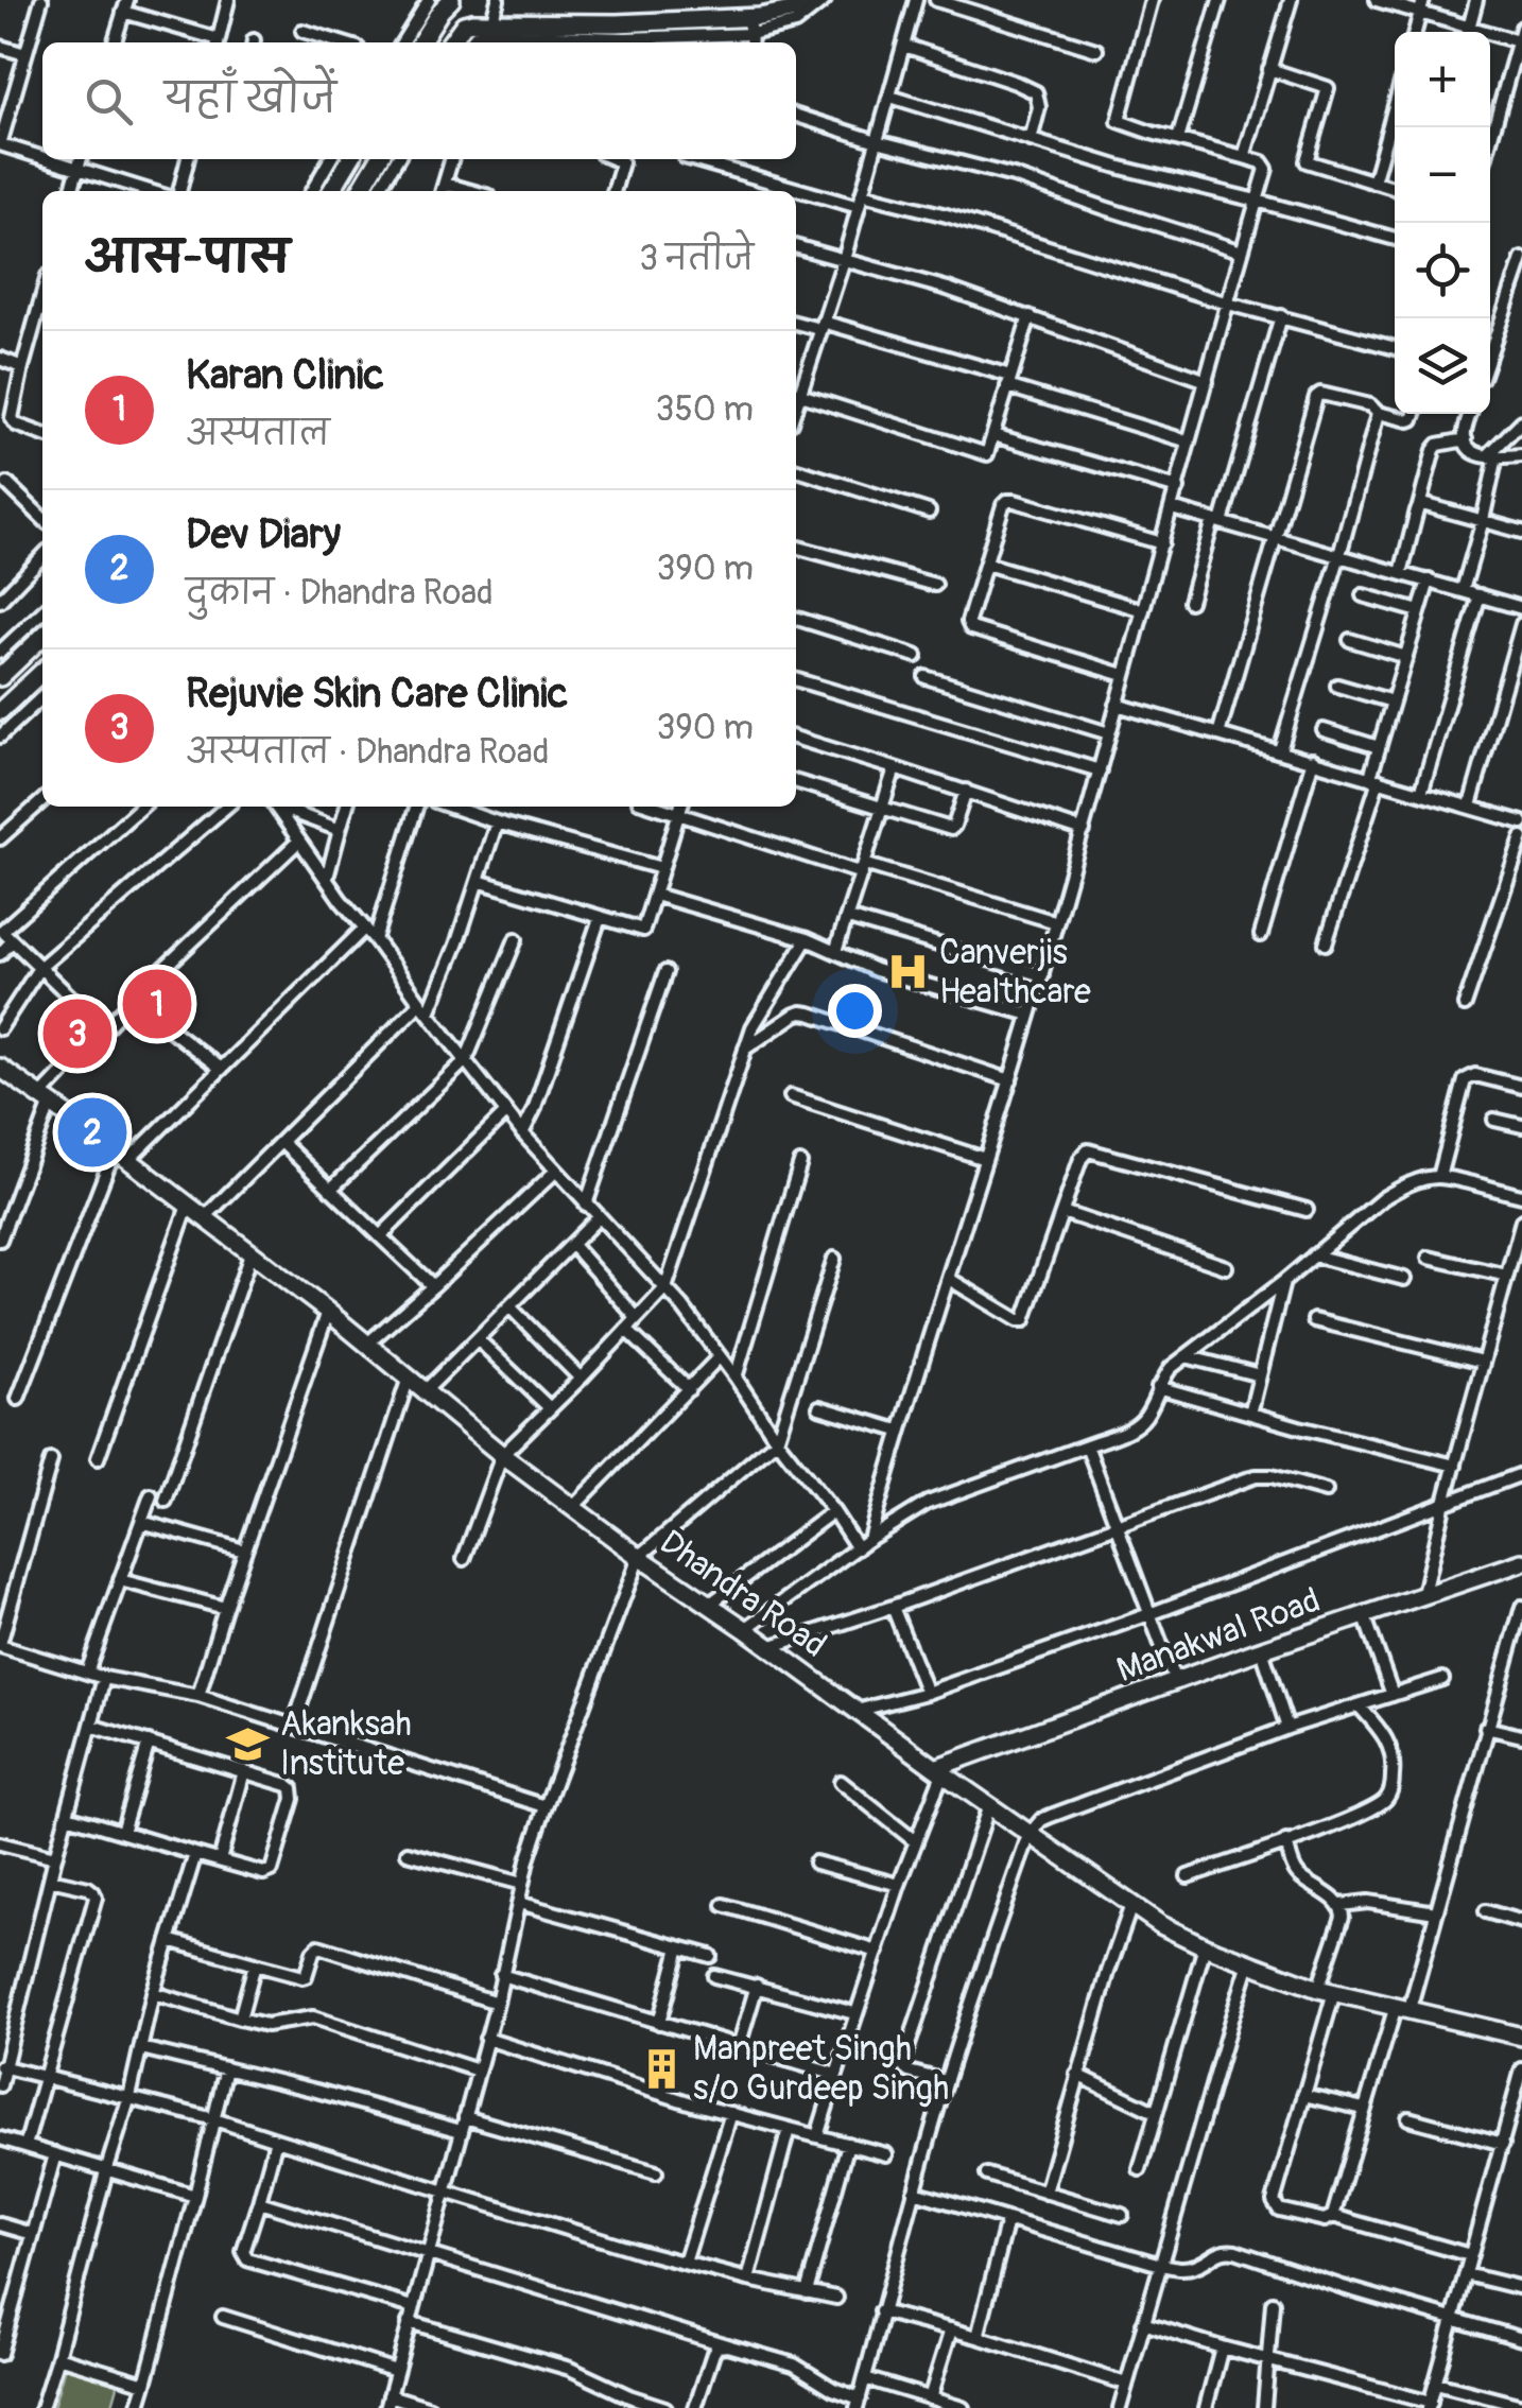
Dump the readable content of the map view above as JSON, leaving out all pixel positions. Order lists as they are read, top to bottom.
{
  "streets": {
    "street": ["Dhandra Road", "Manakwal Road"]
  },
  "crossings": [
    ["Dhandra Road", "Manakwal Road"]
  ],
  "places": {
    "hospital": ["Canverjis Healthcare"],
    "school or university": ["Akanksah Institute"],
    "building": ["Manpreet Singh s/o Gurdeep Singh"]
  },
  "page": {
    "map_buttons": ["+", "−"],
    "search": "यहाँ खोजें",
    "heading": ["आस-पास", "3 नतीजे"],
    "list": [
      {
        "mark": "1",
        "name": "Karan Clinic",
        "note": "अस्पताल",
        "value": "350 m"
      },
      {
        "mark": "2",
        "name": "Dev Diary",
        "note": "दुकान · Dhandra Road",
        "value": "390 m"
      },
      {
        "mark": "3",
        "name": "Rejuvie Skin Care Clinic",
        "note": "अस्पताल · Dhandra Road",
        "value": "390 m"
      }
    ],
    "pins": ["1", "3", "2"]
  }
}
